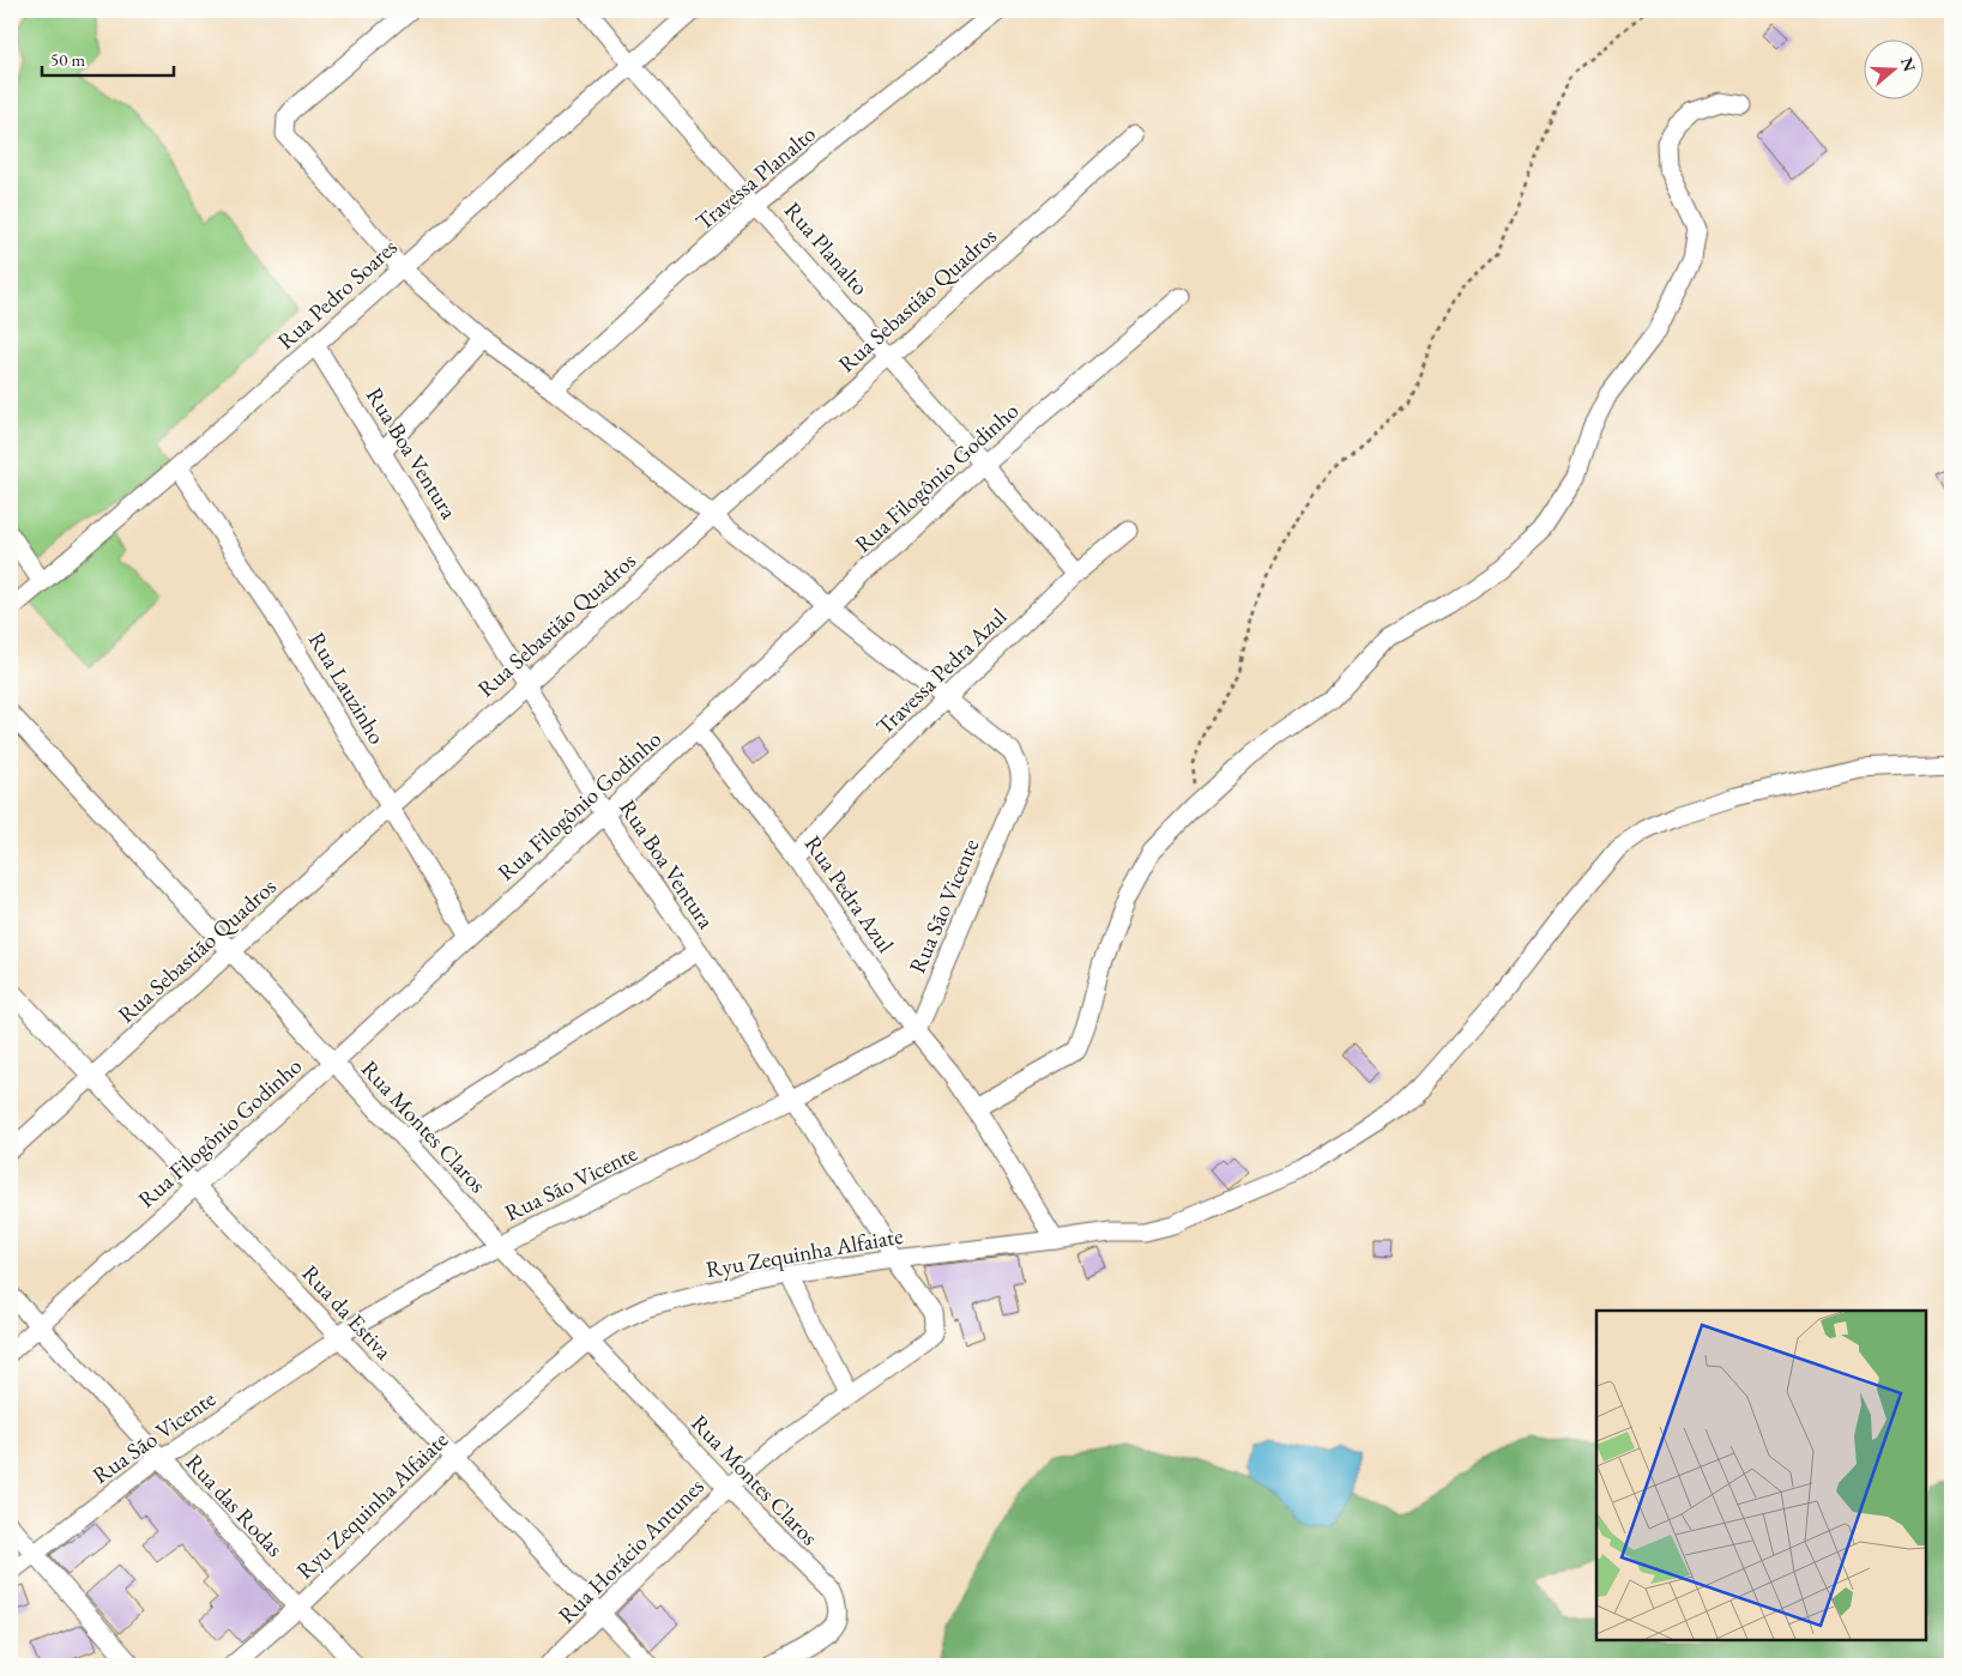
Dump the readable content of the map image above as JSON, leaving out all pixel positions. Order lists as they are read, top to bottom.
{
  "streets": {
    "street": [
      "Travessa Planalto",
      "Rua Planalto",
      "Rua Pedro Soares",
      "Rua Sebastião Quadros",
      "Rua Boa Ventura",
      "Rua Filogônio Godinho",
      "Travessa Pedra Azul",
      "Rua Lauzinho",
      "Rua Pedra Azul",
      "Rua São Vicente",
      "Rua Montes Claros",
      "Ryu Zequinha Alfaiate",
      "Rua da Estiva",
      "Rua das Rodas",
      "Rua Horácio Antunes"
    ]
  },
  "crossings": [
    ["Travessa Planalto", "Rua Planalto"],
    ["Rua Planalto", "Rua Pedro Soares"],
    ["Rua Planalto", "Rua Sebastião Quadros"],
    ["Rua Planalto", "Rua Filogônio Godinho"],
    ["Rua Planalto", "Travessa Pedra Azul"],
    ["Rua Pedro Soares", "Rua Boa Ventura"],
    ["Rua Pedro Soares", "Rua Lauzinho"],
    ["Rua Sebastião Quadros", "Rua Boa Ventura"],
    ["Rua Sebastião Quadros", "Rua Lauzinho"],
    ["Rua Sebastião Quadros", "Rua Montes Claros"],
    ["Rua Sebastião Quadros", "Rua da Estiva"],
    ["Rua Boa Ventura", "Rua Filogônio Godinho"],
    ["Rua Boa Ventura", "Rua São Vicente"],
    ["Rua Boa Ventura", "Ryu Zequinha Alfaiate"],
    ["Rua Boa Ventura", "Rua Horácio Antunes"],
    ["Rua Filogônio Godinho", "Rua Lauzinho"],
    ["Rua Filogônio Godinho", "Rua Pedra Azul"],
    ["Rua Filogônio Godinho", "Rua Montes Claros"],
    ["Rua Filogônio Godinho", "Rua da Estiva"],
    ["Rua Filogônio Godinho", "Rua das Rodas"],
    ["Travessa Pedra Azul", "Rua Pedra Azul"],
    ["Travessa Pedra Azul", "Rua São Vicente"],
    ["Rua Pedra Azul", "Rua São Vicente"],
    ["Rua Pedra Azul", "Ryu Zequinha Alfaiate"],
    ["Rua São Vicente", "Rua Montes Claros"],
    ["Rua São Vicente", "Rua da Estiva"],
    ["Rua São Vicente", "Rua das Rodas"],
    ["Rua Montes Claros", "Ryu Zequinha Alfaiate"],
    ["Rua Montes Claros", "Rua Horácio Antunes"],
    ["Ryu Zequinha Alfaiate", "Rua da Estiva"],
    ["Ryu Zequinha Alfaiate", "Rua das Rodas"],
    ["Rua da Estiva", "Rua Horácio Antunes"]
  ],
  "scale_bar": "50 m",
  "north": "right"
}
